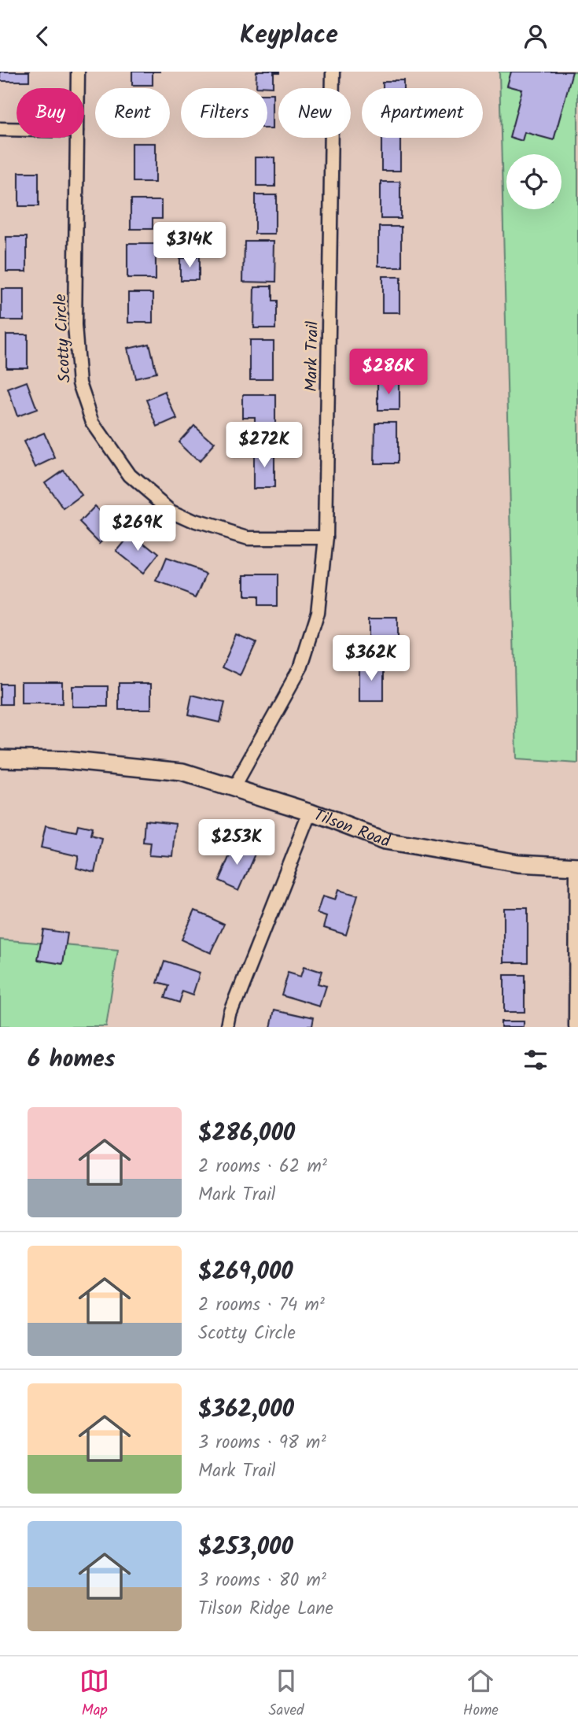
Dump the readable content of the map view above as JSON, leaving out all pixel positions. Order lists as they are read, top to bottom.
{
  "streets": {
    "street": ["Scotty Circle", "Mark Trail", "Tilson Road"]
  },
  "crossings": [
    ["Scotty Circle", "Mark Trail"],
    ["Mark Trail", "Tilson Road"]
  ],
  "page": {
    "header": "Keyplace",
    "chip": [
      "Buy",
      "Rent",
      "Filters",
      "New",
      "Apartment"
    ],
    "price": [
      "$314K",
      "$286K",
      "$272K",
      "$269K",
      "$362K",
      "$253K"
    ],
    "heading": "6 homes",
    "list": [
      {
        "name": "$286,000",
        "note": "2 rooms · 62 m² · Mark Trail"
      },
      {
        "name": "$269,000",
        "note": "2 rooms · 74 m² · Scotty Circle"
      },
      {
        "name": "$362,000",
        "note": "3 rooms · 98 m² · Mark Trail"
      },
      {
        "name": "$253,000",
        "note": "3 rooms · 80 m² · Tilson Ridge Lane"
      }
    ],
    "tabs": ["Map", "Saved", "Home"]
  }
}
